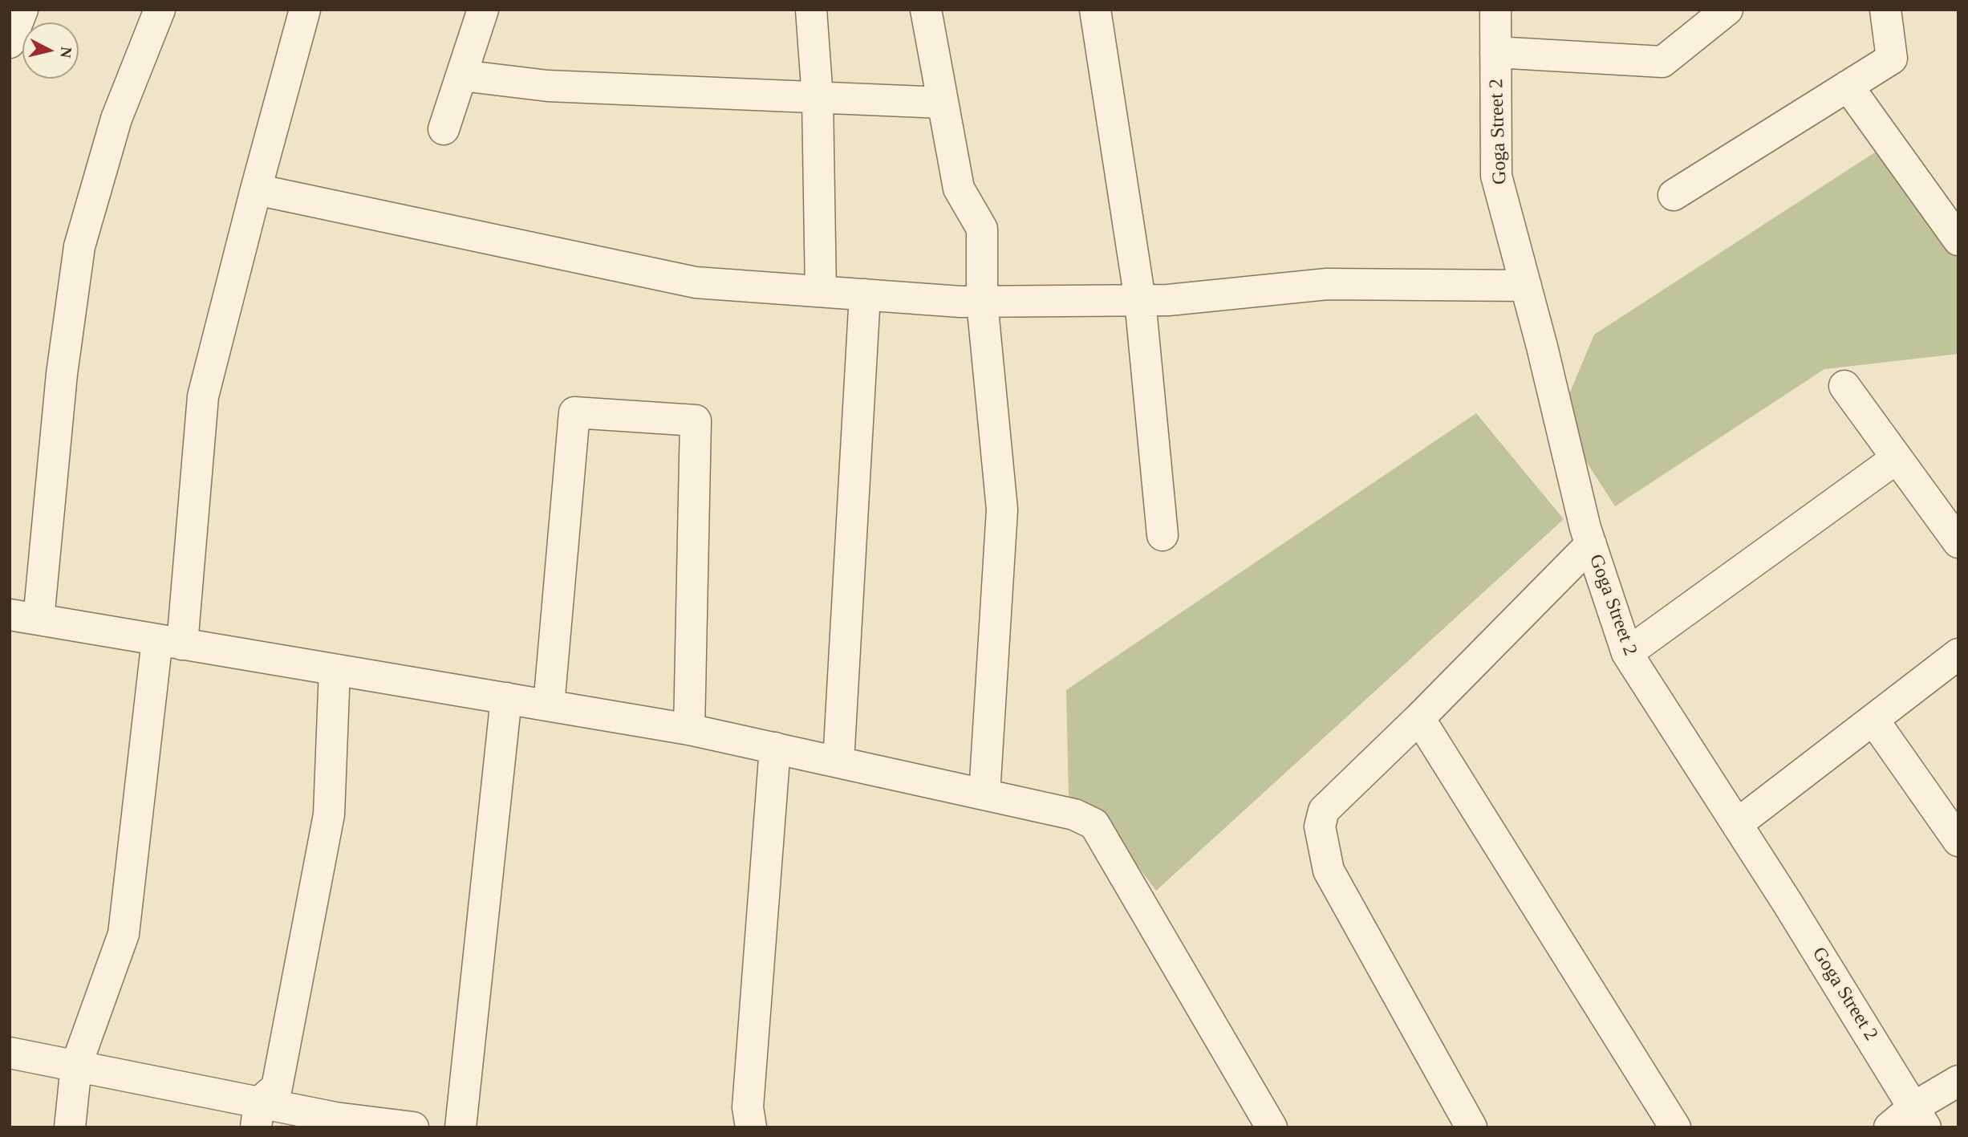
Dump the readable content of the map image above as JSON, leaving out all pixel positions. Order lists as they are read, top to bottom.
{
  "streets": {
    "street": ["Goga Street 2"]
  },
  "north": "right"
}
